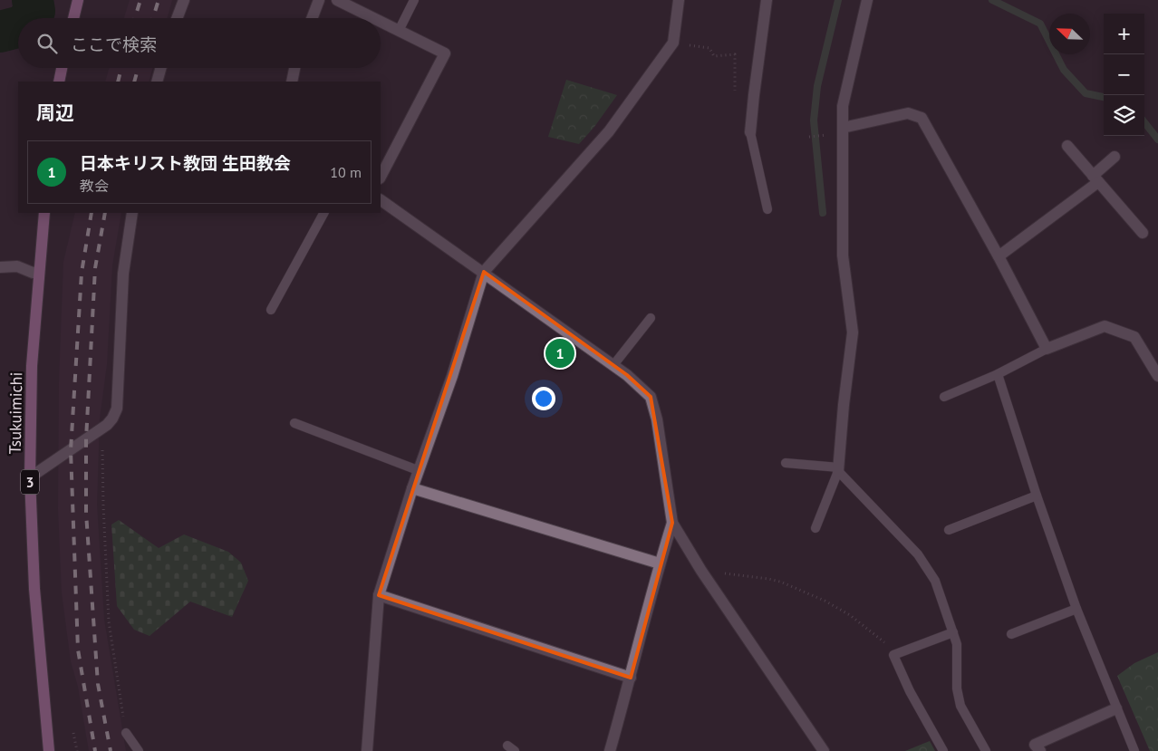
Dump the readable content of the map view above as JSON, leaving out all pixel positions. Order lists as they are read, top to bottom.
{
  "streets": {
    "main road": ["Tsukuimichi", "3"]
  },
  "north": "top left",
  "page": {
    "map_buttons": ["+", "−"],
    "search": "ここで検索",
    "heading": "周辺",
    "list": [
      {
        "mark": "1",
        "name": "日本キリスト教団 生田教会",
        "note": "教会",
        "value": "10 m"
      }
    ],
    "pins": "1"
  }
}
